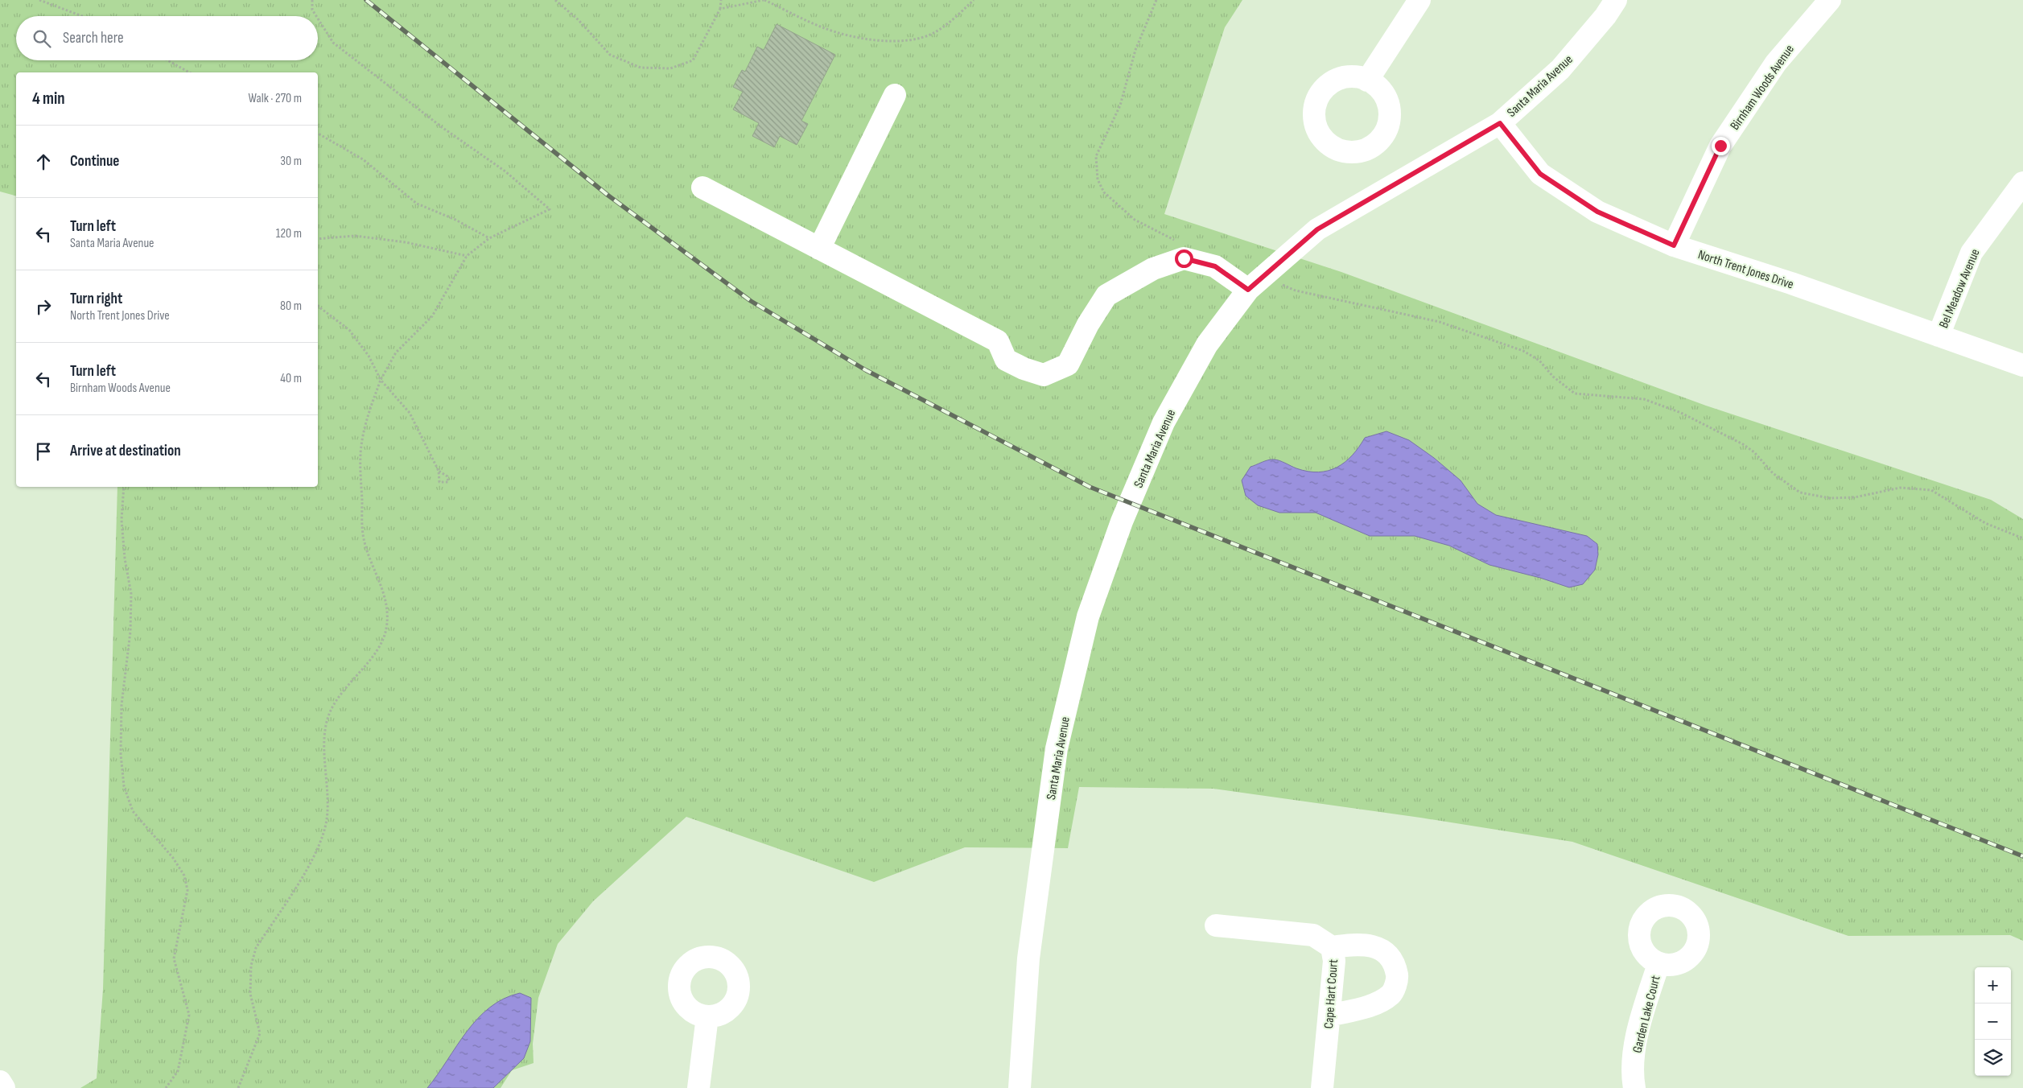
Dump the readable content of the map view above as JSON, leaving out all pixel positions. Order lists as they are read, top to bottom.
{
  "streets": {
    "street": [
      "Santa Maria Avenue",
      "Birnham Woods Avenue",
      "North Trent Jones Drive",
      "Bel Meadow Avenue",
      "Cape Hart Court",
      "Garden Lake Court"
    ]
  },
  "crossings": [
    ["Santa Maria Avenue", "North Trent Jones Drive"],
    ["Birnham Woods Avenue", "North Trent Jones Drive"],
    ["North Trent Jones Drive", "Bel Meadow Avenue"]
  ],
  "page": {
    "search": "Search here",
    "heading": ["4 min", "Walk · 270 m"],
    "list": [
      ["Continue", "30 m"],
      ["Turn left", "Santa Maria Avenue", "120 m"],
      ["Turn right", "North Trent Jones Drive", "80 m"],
      ["Turn left", "Birnham Woods Avenue", "40 m"],
      "Arrive at destination"
    ],
    "map_buttons": ["+", "−"]
  }
}
